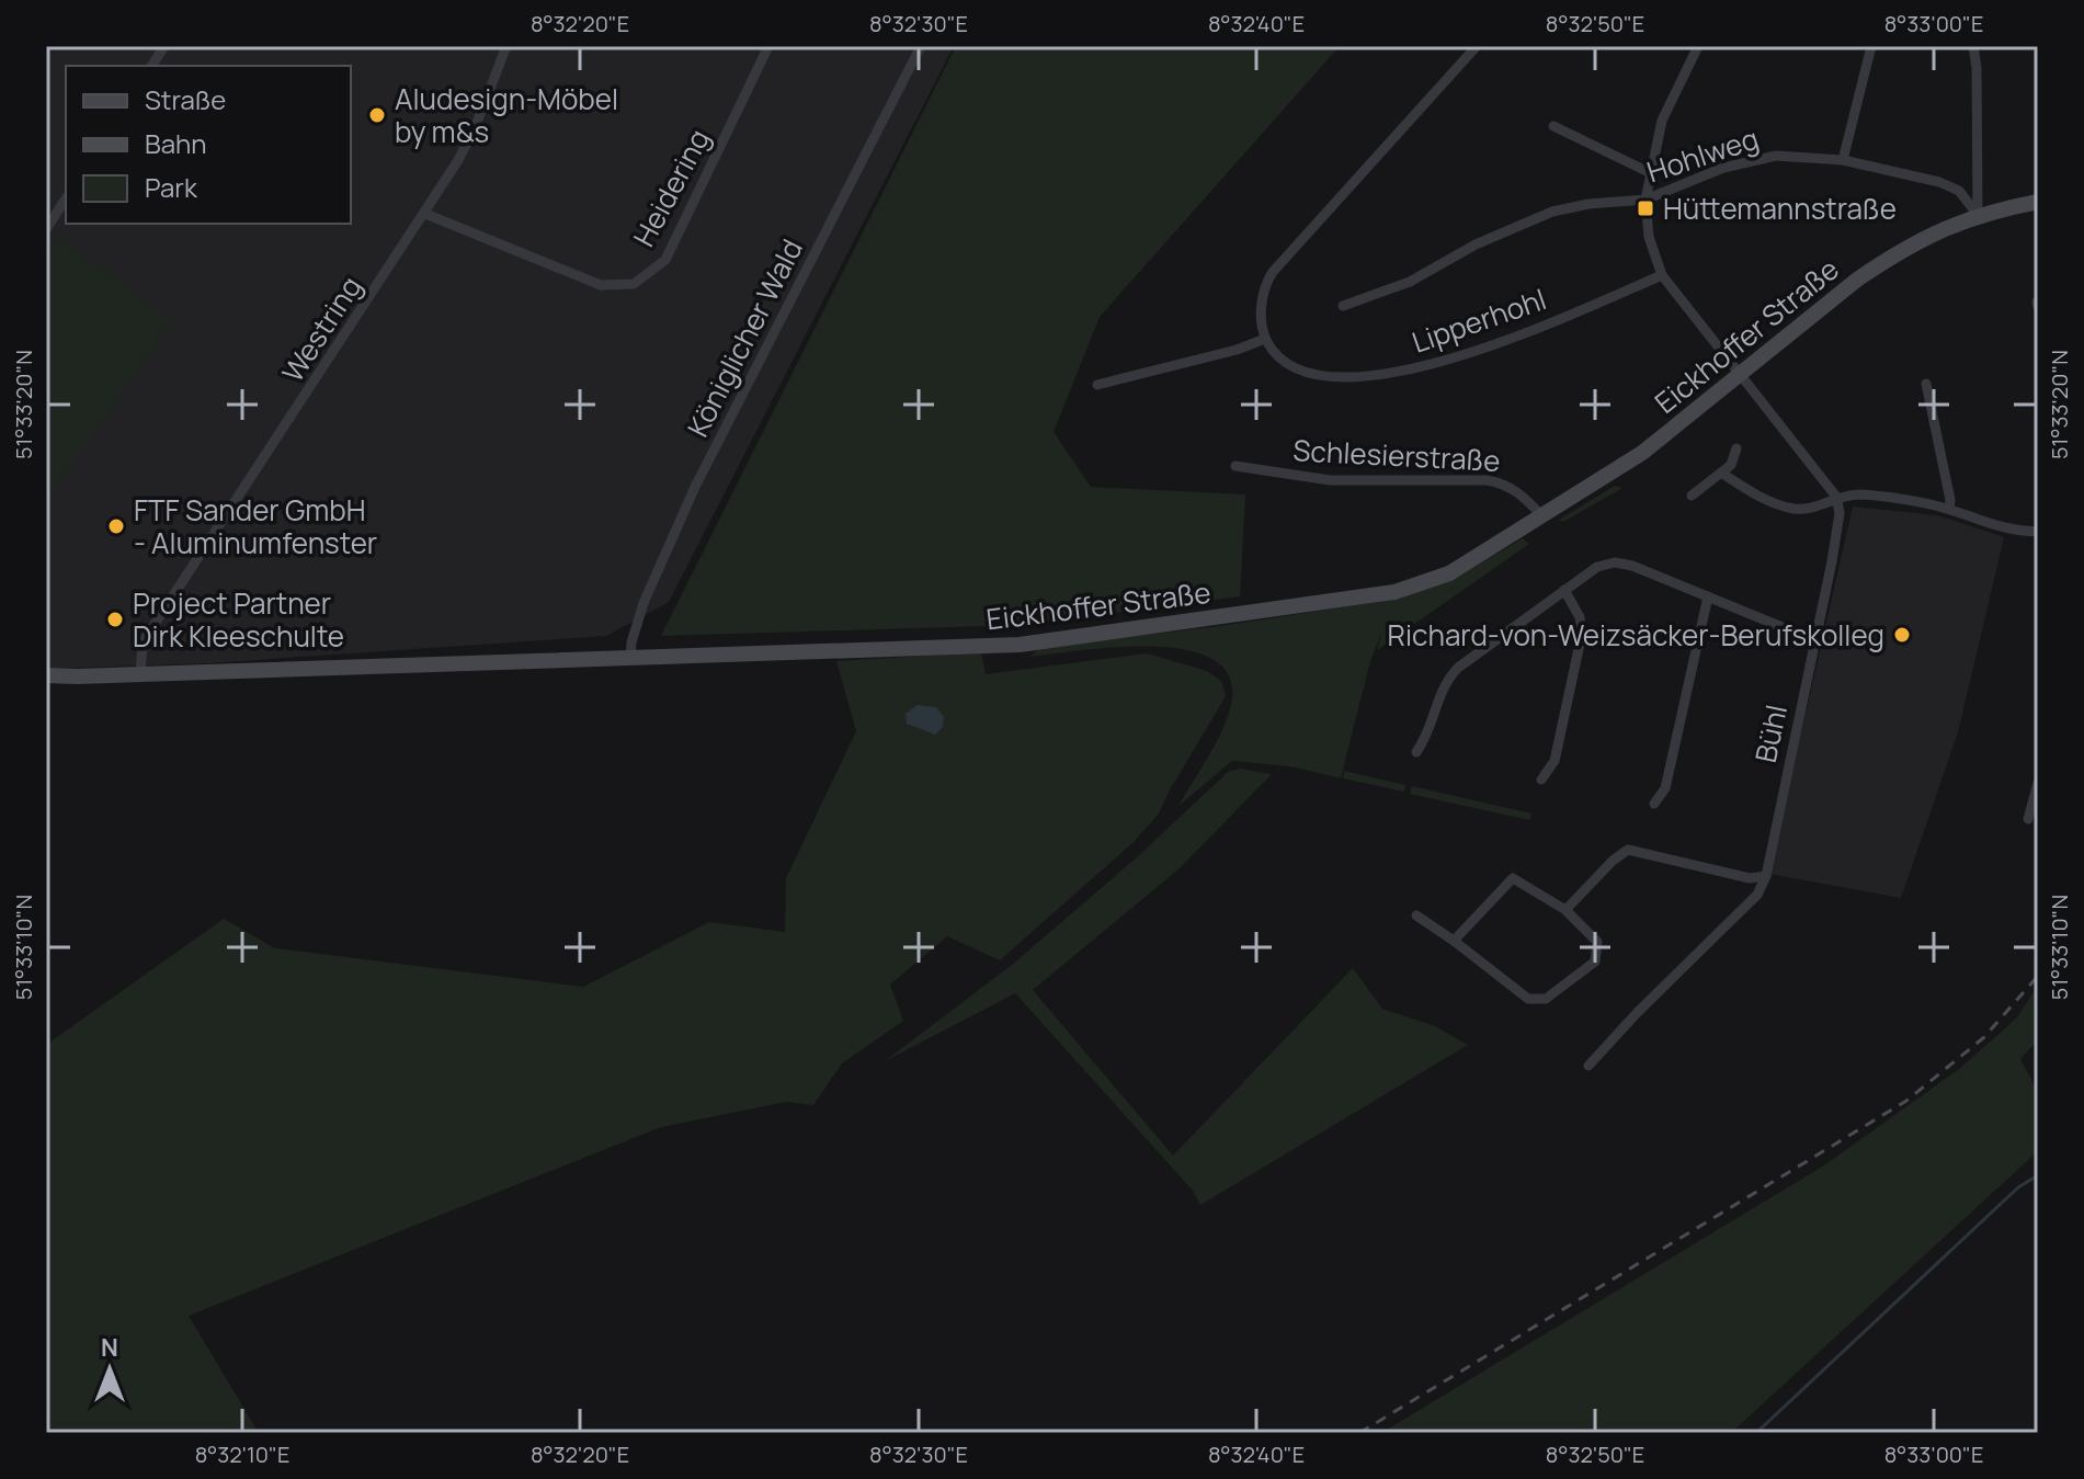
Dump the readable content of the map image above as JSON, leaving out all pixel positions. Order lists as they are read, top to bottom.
{
  "streets": {
    "main road": ["Eickhoffer Straße"],
    "street": [
      "Hohlweg",
      "Heidering",
      "Lipperhohl",
      "Westring",
      "Königlicher Wald",
      "Schlesierstraße",
      "Bühl"
    ]
  },
  "crossings": [
    ["Hohlweg", "Eickhoffer Straße"],
    ["Heidering", "Westring"],
    ["Westring", "Eickhoffer Straße"],
    ["Eickhoffer Straße", "Königlicher Wald"],
    ["Eickhoffer Straße", "Schlesierstraße"]
  ],
  "places": {
    "other": [
      "Aludesign-Möbel by m&s",
      "FTF Sander GmbH - Aluminumfenster",
      "Project Partner Dirk Kleeschulte",
      "Richard-von-Weizsäcker-Berufskolleg"
    ],
    "transit": ["Hüttemannstraße"]
  },
  "legend": ["Straße", "Bahn", "Park"],
  "north": "top",
  "coordinates": [
    "8°32'20\"E",
    "8°32'30\"E",
    "8°32'40\"E",
    "8°32'50\"E",
    "8°33'00\"E",
    "51°33'20\"N",
    "51°33'10\"N",
    "8°32'10\"E"
  ]
}
